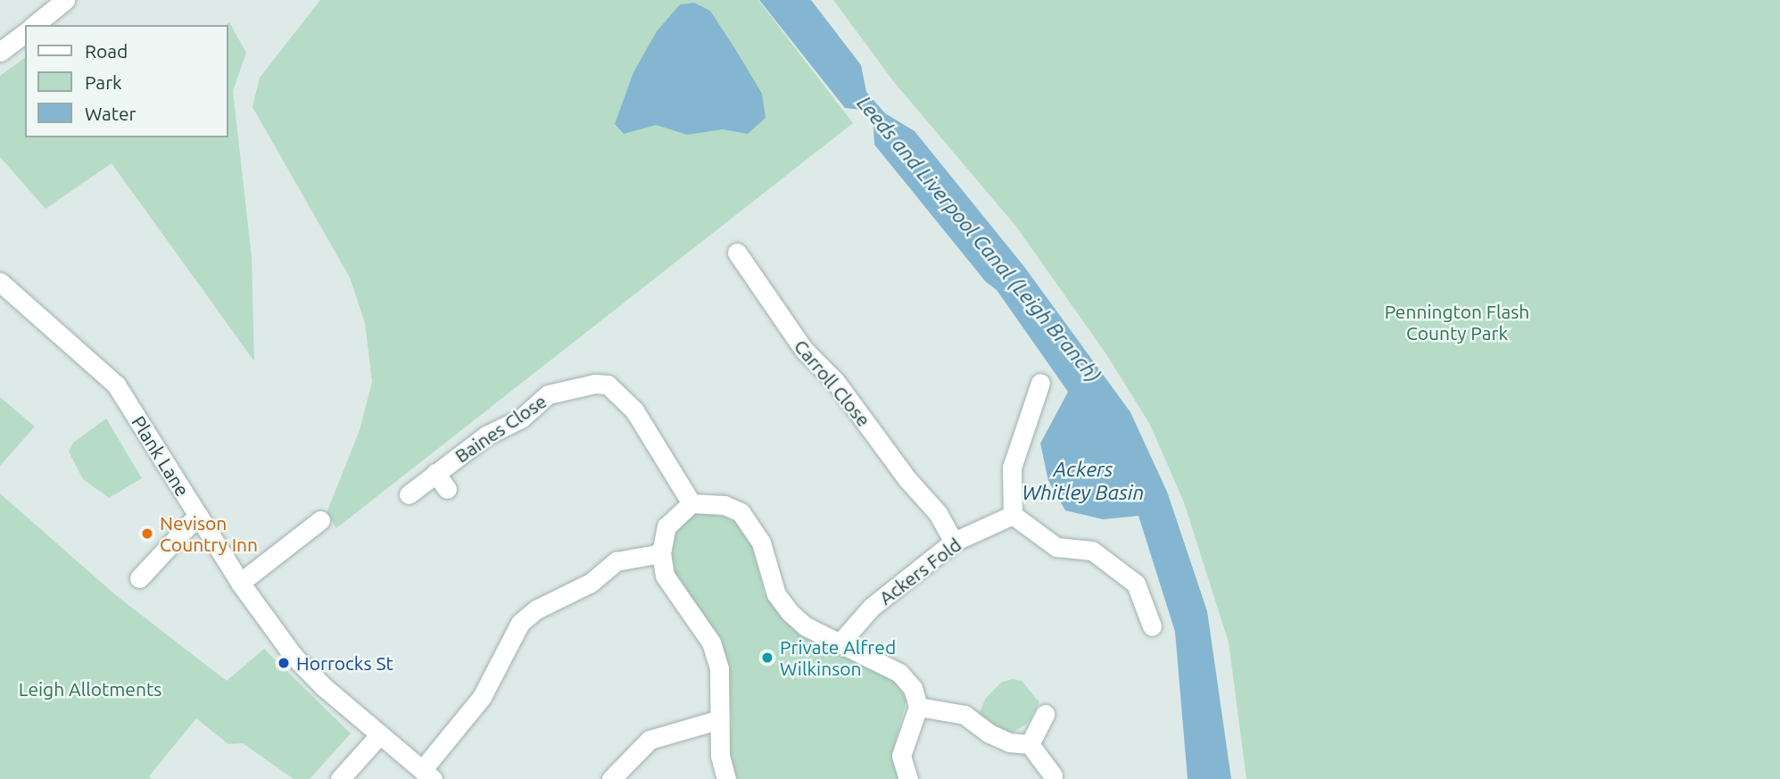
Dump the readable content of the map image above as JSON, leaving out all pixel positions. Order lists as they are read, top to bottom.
{
  "streets": {
    "street": [
      "Carroll Close",
      "Baines Close",
      "Plank Lane",
      "Ackers Fold"
    ]
  },
  "crossings": [
    ["Carroll Close", "Ackers Fold"]
  ],
  "water": ["Leeds and Liverpool Canal (Leigh Branch)", "Ackers Whitley Basin"],
  "parks": ["Pennington Flash County Park", "Leigh Allotments"],
  "places": ["Nevison Country Inn", "Private Alfred Wilkinson", "Horrocks St"],
  "legend": ["Road", "Park", "Water"]
}
